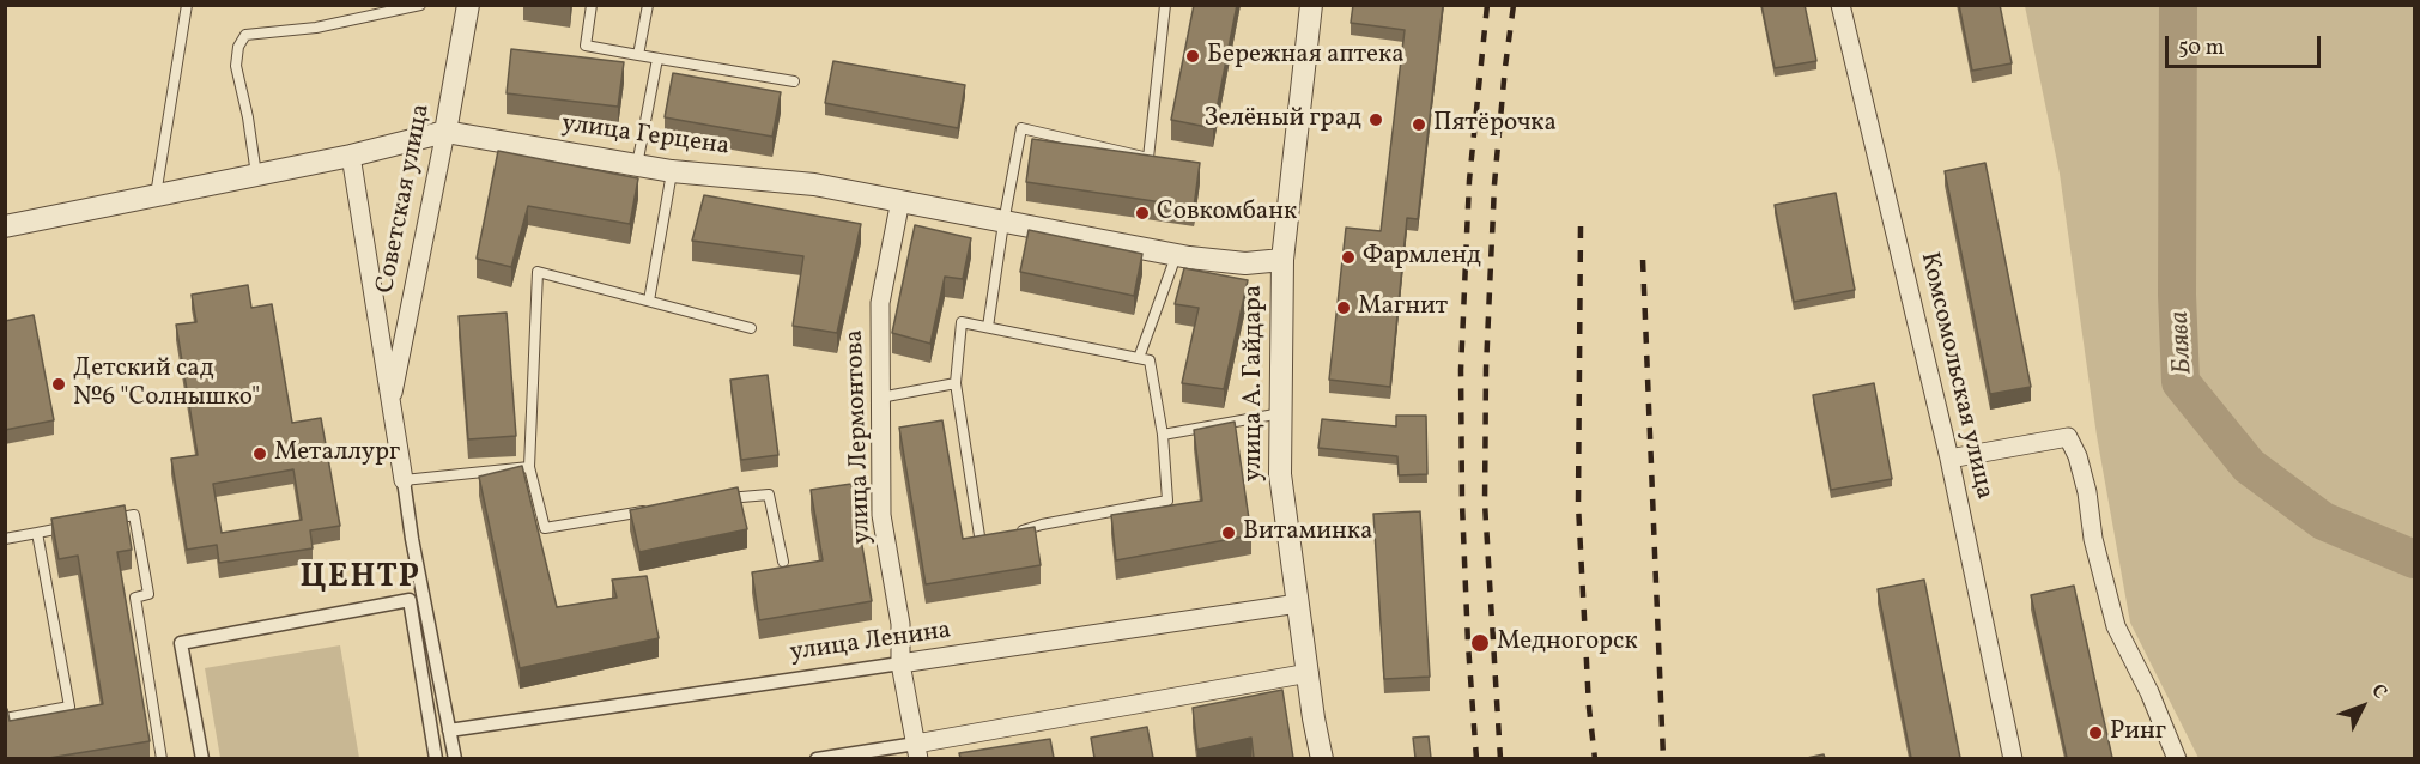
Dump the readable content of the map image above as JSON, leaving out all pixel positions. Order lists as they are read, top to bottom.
{
  "streets": {
    "street": [
      "улица Герцена",
      "Советская улица",
      "Комсомольская улица",
      "улица А. Гайдара",
      "улица Лермонтова",
      "улица Ленина"
    ]
  },
  "crossings": [
    ["улица Герцена", "Советская улица"],
    ["улица Герцена", "улица А. Гайдара"],
    ["улица Герцена", "улица Лермонтова"],
    ["Советская улица", "улица Ленина"],
    ["улица А. Гайдара", "улица Ленина"],
    ["улица Лермонтова", "улица Ленина"]
  ],
  "districts": ["ЦЕНТР"],
  "water": ["Блява"],
  "places": [
    "Бережная аптека",
    "Зелёный град",
    "Пятёрочка",
    "Совкомбанк",
    "Фармленд",
    "Магнит",
    "Детский сад №6 \"Солнышко\"",
    "Металлург",
    "Витаминка",
    "Медногорск",
    "Ринг"
  ],
  "scale_bar": "50 m",
  "north": "top right"
}
